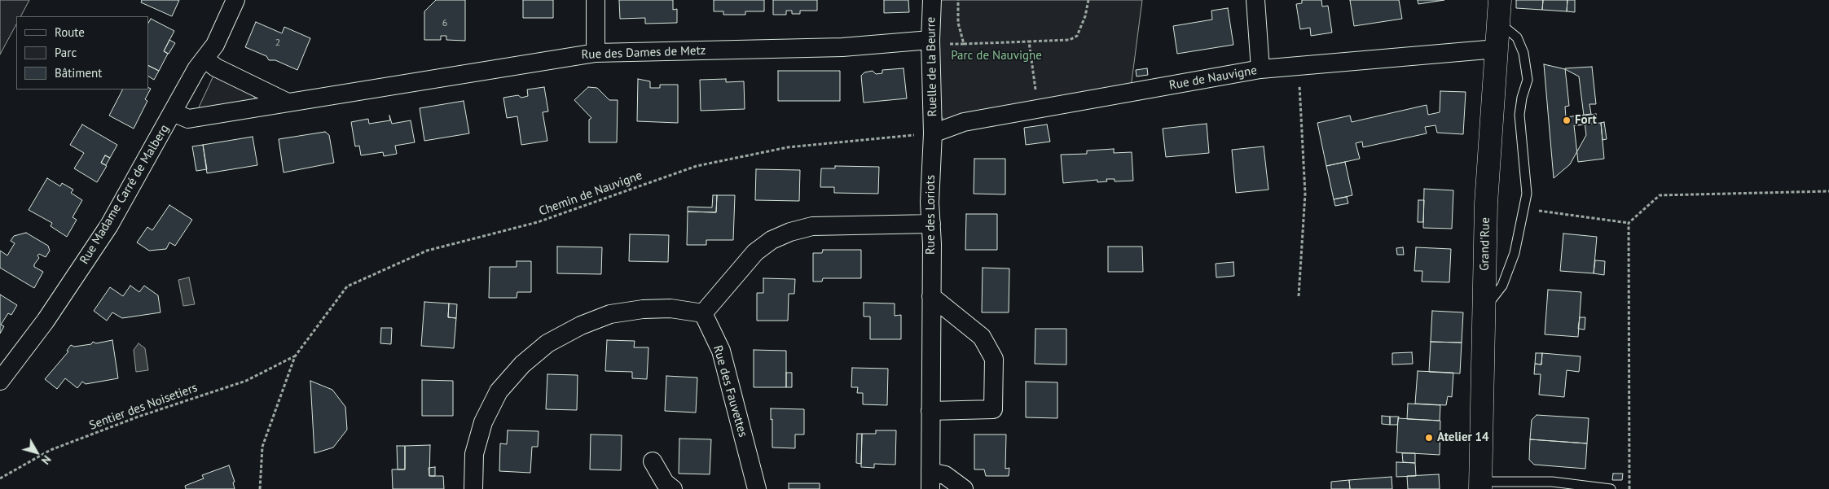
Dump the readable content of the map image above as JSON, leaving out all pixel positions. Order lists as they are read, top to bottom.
{
  "streets": {
    "street": [
      "Rue des Dames de Metz",
      "Ruelle de la Beurre",
      "Rue de Nauvigne",
      "Rue Madame Carré de Malberg",
      "Rue des Loriots",
      "Grand'Rue",
      "Rue des Fauvettes"
    ],
    "path": ["Chemin de Nauvigne", "Sentier des Noisetiers"]
  },
  "crossings": [
    ["Rue des Dames de Metz", "Ruelle de la Beurre"],
    ["Rue des Dames de Metz", "Rue Madame Carré de Malberg"],
    ["Ruelle de la Beurre", "Rue de Nauvigne"],
    ["Ruelle de la Beurre", "Chemin de Nauvigne"],
    ["Ruelle de la Beurre", "Rue des Loriots"],
    ["Rue de Nauvigne", "Chemin de Nauvigne"],
    ["Rue de Nauvigne", "Rue des Loriots"],
    ["Rue de Nauvigne", "Grand'Rue"],
    ["Chemin de Nauvigne", "Rue des Loriots"],
    ["Chemin de Nauvigne", "Sentier des Noisetiers"]
  ],
  "parks": ["Parc de Nauvigne"],
  "places": ["Fort", "Atelier 14"],
  "house_numbers": ["6", "2"],
  "legend": ["Route", "Parc", "Bâtiment"],
  "north": "bottom right"
}
